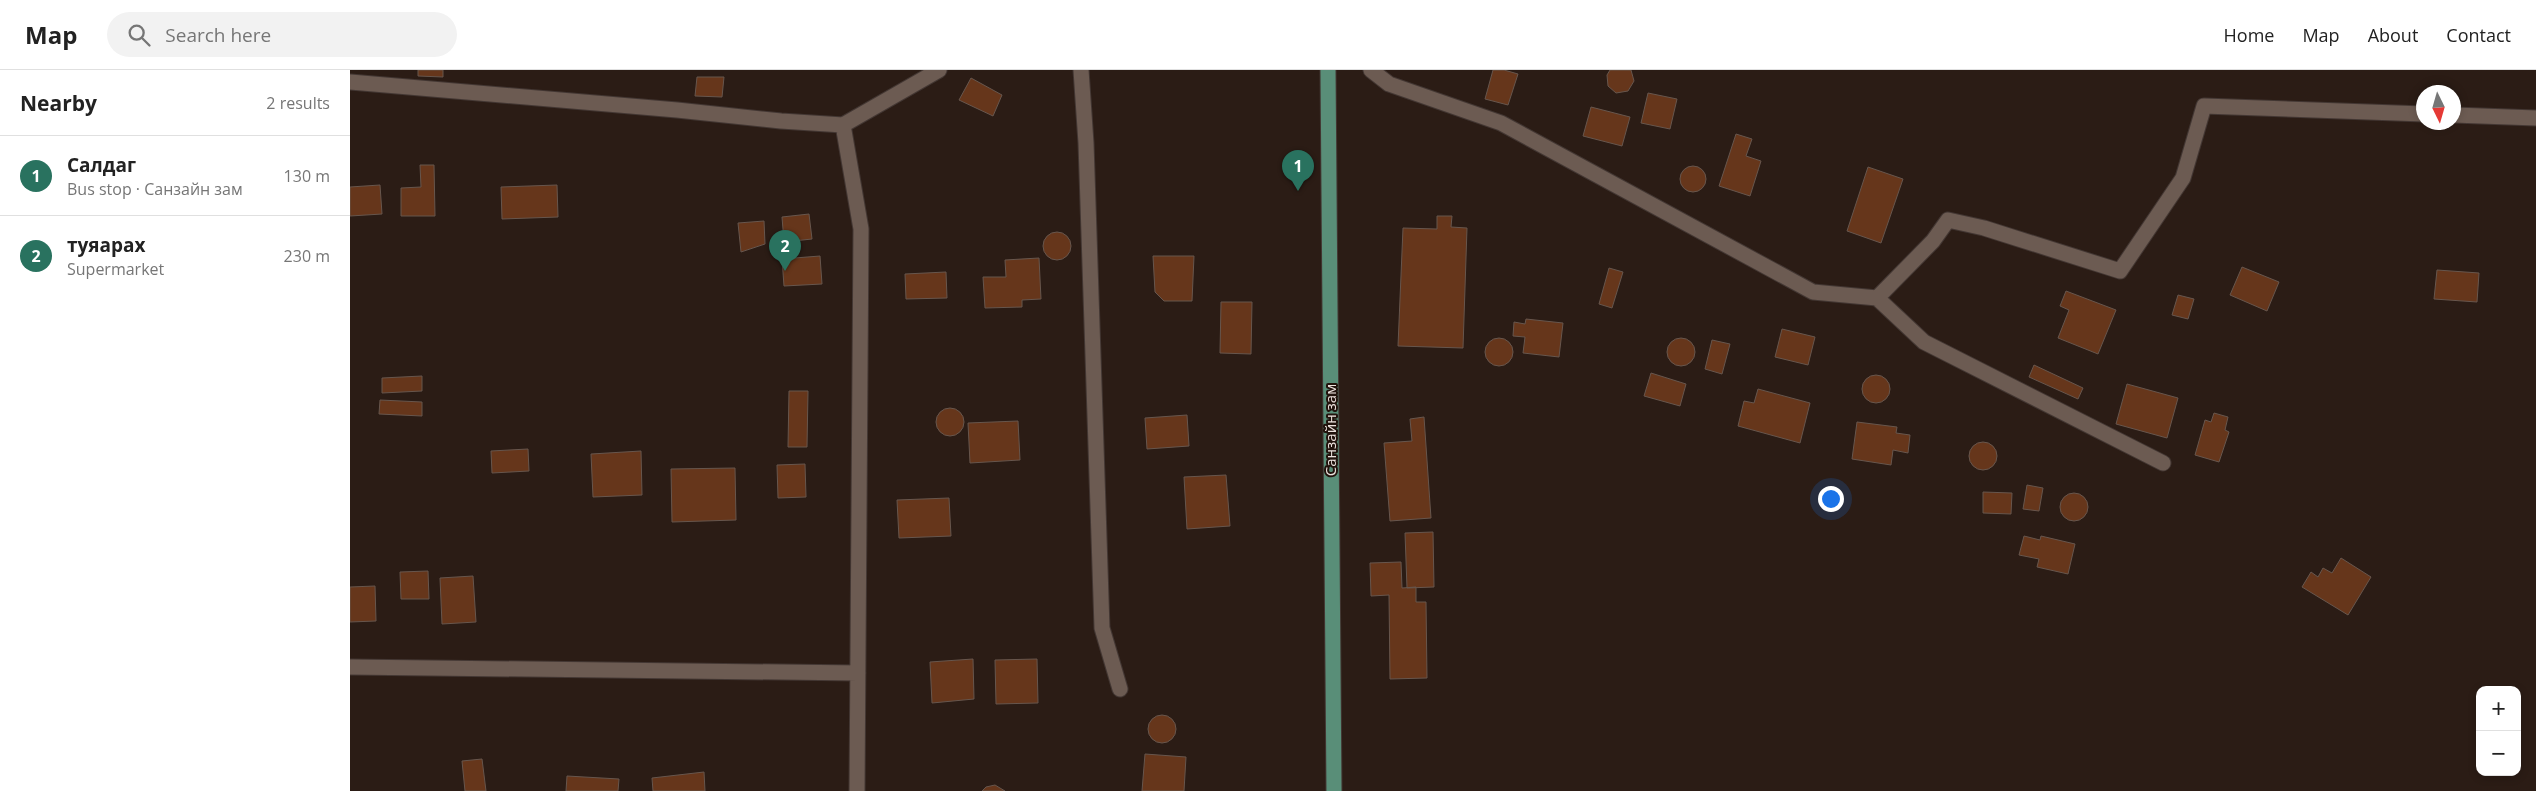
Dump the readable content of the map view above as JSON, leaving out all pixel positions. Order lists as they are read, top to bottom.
{
  "streets": {
    "main road": ["Санзайн зам"]
  },
  "north": "bottom",
  "page": {
    "header": "Map",
    "search": "Search here",
    "nav": [
      "Home",
      "Map",
      "About",
      "Contact"
    ],
    "heading": ["Nearby", "2 results"],
    "list": [
      {
        "mark": "1",
        "name": "Салдаг",
        "note": "Bus stop · Санзайн зам",
        "value": "130 m"
      },
      {
        "mark": "2",
        "name": "туяарах",
        "note": "Supermarket",
        "value": "230 m"
      }
    ],
    "pins": ["1", "2"],
    "map_buttons": ["+", "−"]
  }
}
